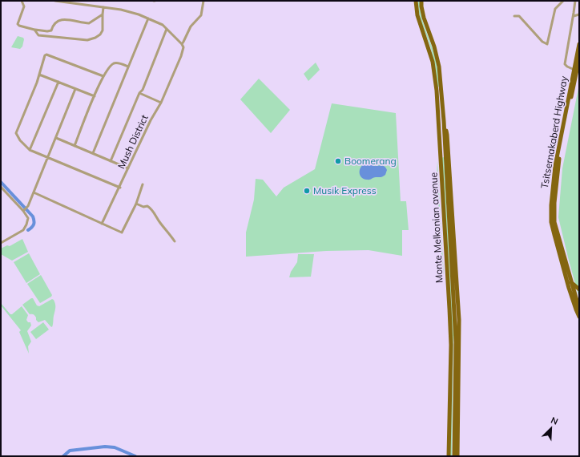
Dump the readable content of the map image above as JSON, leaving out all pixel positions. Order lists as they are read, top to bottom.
{
  "streets": {
    "main road": ["Tsitsernakaberd Highway", "Monte Melkonian avenue"],
    "street": ["Mush District"]
  },
  "places": ["Boomerang", "Musik Express"],
  "north": "top right"
}
